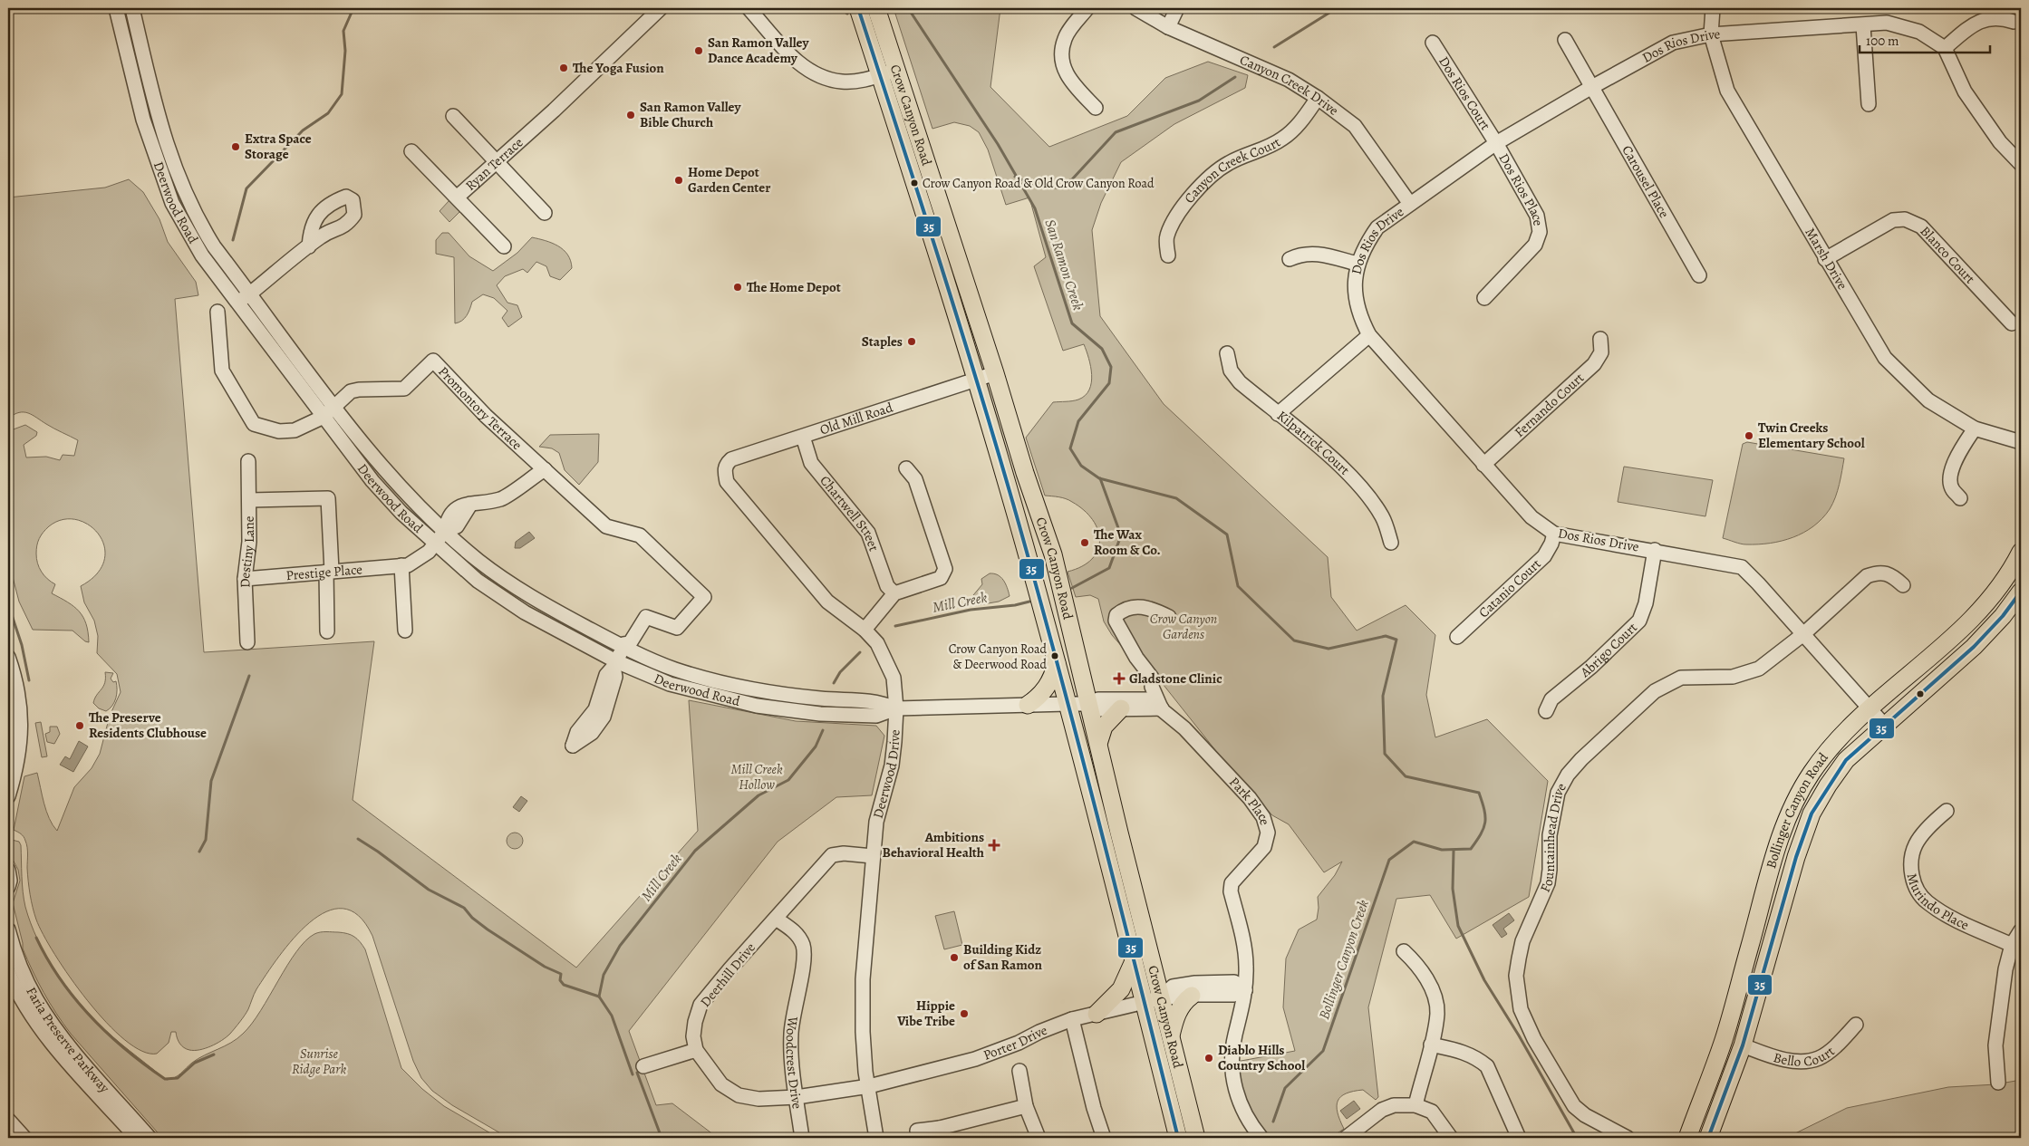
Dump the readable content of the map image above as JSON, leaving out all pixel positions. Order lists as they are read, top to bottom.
{
  "streets": {
    "main road": ["Crow Canyon Road", "Bollinger Canyon Road"],
    "street": [
      "Dos Rios Drive",
      "Canyon Creek Drive",
      "Dos Rios Court",
      "Ryan Terrace",
      "Canyon Creek Court",
      "Carousel Place",
      "Dos Rios Place",
      "Deerwood Road",
      "Blanco Court",
      "Marsh Drive",
      "Fernando Court",
      "Promontory Terrace",
      "Old Mill Road",
      "Kilpatrick Court",
      "Chartwell Street",
      "Destiny Lane",
      "Prestige Place",
      "Catanio Court",
      "Abrigo Court",
      "Deerwood Drive",
      "Park Place",
      "Fountainhead Drive",
      "Murindo Place",
      "Deerhill Drive",
      "Faria Preserve Parkway",
      "Porter Drive",
      "Bello Court",
      "Woodcrest Drive"
    ]
  },
  "crossings": [
    ["Dos Rios Drive", "Canyon Creek Drive"],
    ["Dos Rios Drive", "Dos Rios Court"],
    ["Dos Rios Drive", "Carousel Place"],
    ["Dos Rios Drive", "Dos Rios Place"],
    ["Dos Rios Drive", "Marsh Drive"],
    ["Dos Rios Drive", "Fernando Court"],
    ["Dos Rios Drive", "Catanio Court"],
    ["Dos Rios Drive", "Abrigo Court"],
    ["Dos Rios Drive", "Bollinger Canyon Road"],
    ["Dos Rios Drive", "Fountainhead Drive"],
    ["Canyon Creek Drive", "Canyon Creek Court"],
    ["Dos Rios Court", "Dos Rios Place"],
    ["Crow Canyon Road", "Deerwood Road"],
    ["Crow Canyon Road", "Old Mill Road"],
    ["Crow Canyon Road", "Park Place"],
    ["Crow Canyon Road", "Porter Drive"],
    ["Deerwood Road", "Promontory Terrace"],
    ["Deerwood Road", "Deerwood Drive"],
    ["Deerwood Road", "Park Place"],
    ["Blanco Court", "Marsh Drive"],
    ["Old Mill Road", "Chartwell Street"],
    ["Old Mill Road", "Deerwood Drive"],
    ["Destiny Lane", "Prestige Place"],
    ["Deerwood Drive", "Deerhill Drive"],
    ["Deerwood Drive", "Porter Drive"],
    ["Bollinger Canyon Road", "Bello Court"],
    ["Deerhill Drive", "Woodcrest Drive"]
  ],
  "water": ["San Ramon Creek", "Mill Creek", "Bollinger Canyon Creek"],
  "parks": ["Crow Canyon Gardens", "Mill Creek Hollow", "Sunrise Ridge Park"],
  "places": {
    "other": [
      "San Ramon Valley Dance Academy",
      "The Yoga Fusion",
      "San Ramon Valley Bible Church",
      "Extra Space Storage",
      "Home Depot Garden Center",
      "Crow Canyon Road & Old Crow Canyon Road",
      "The Home Depot",
      "Staples",
      "Twin Creeks Elementary School",
      "The Wax Room & Co.",
      "Crow Canyon Road & Deerwood Road",
      "The Preserve Residents Clubhouse",
      "Building Kidz of San Ramon",
      "Hippie Vibe Tribe",
      "Diablo Hills Country School"
    ],
    "health": ["Gladstone Clinic", "Ambitions Behavioral Health"]
  },
  "lines": ["transit line 35"],
  "scale_bar": "100 m"
}
